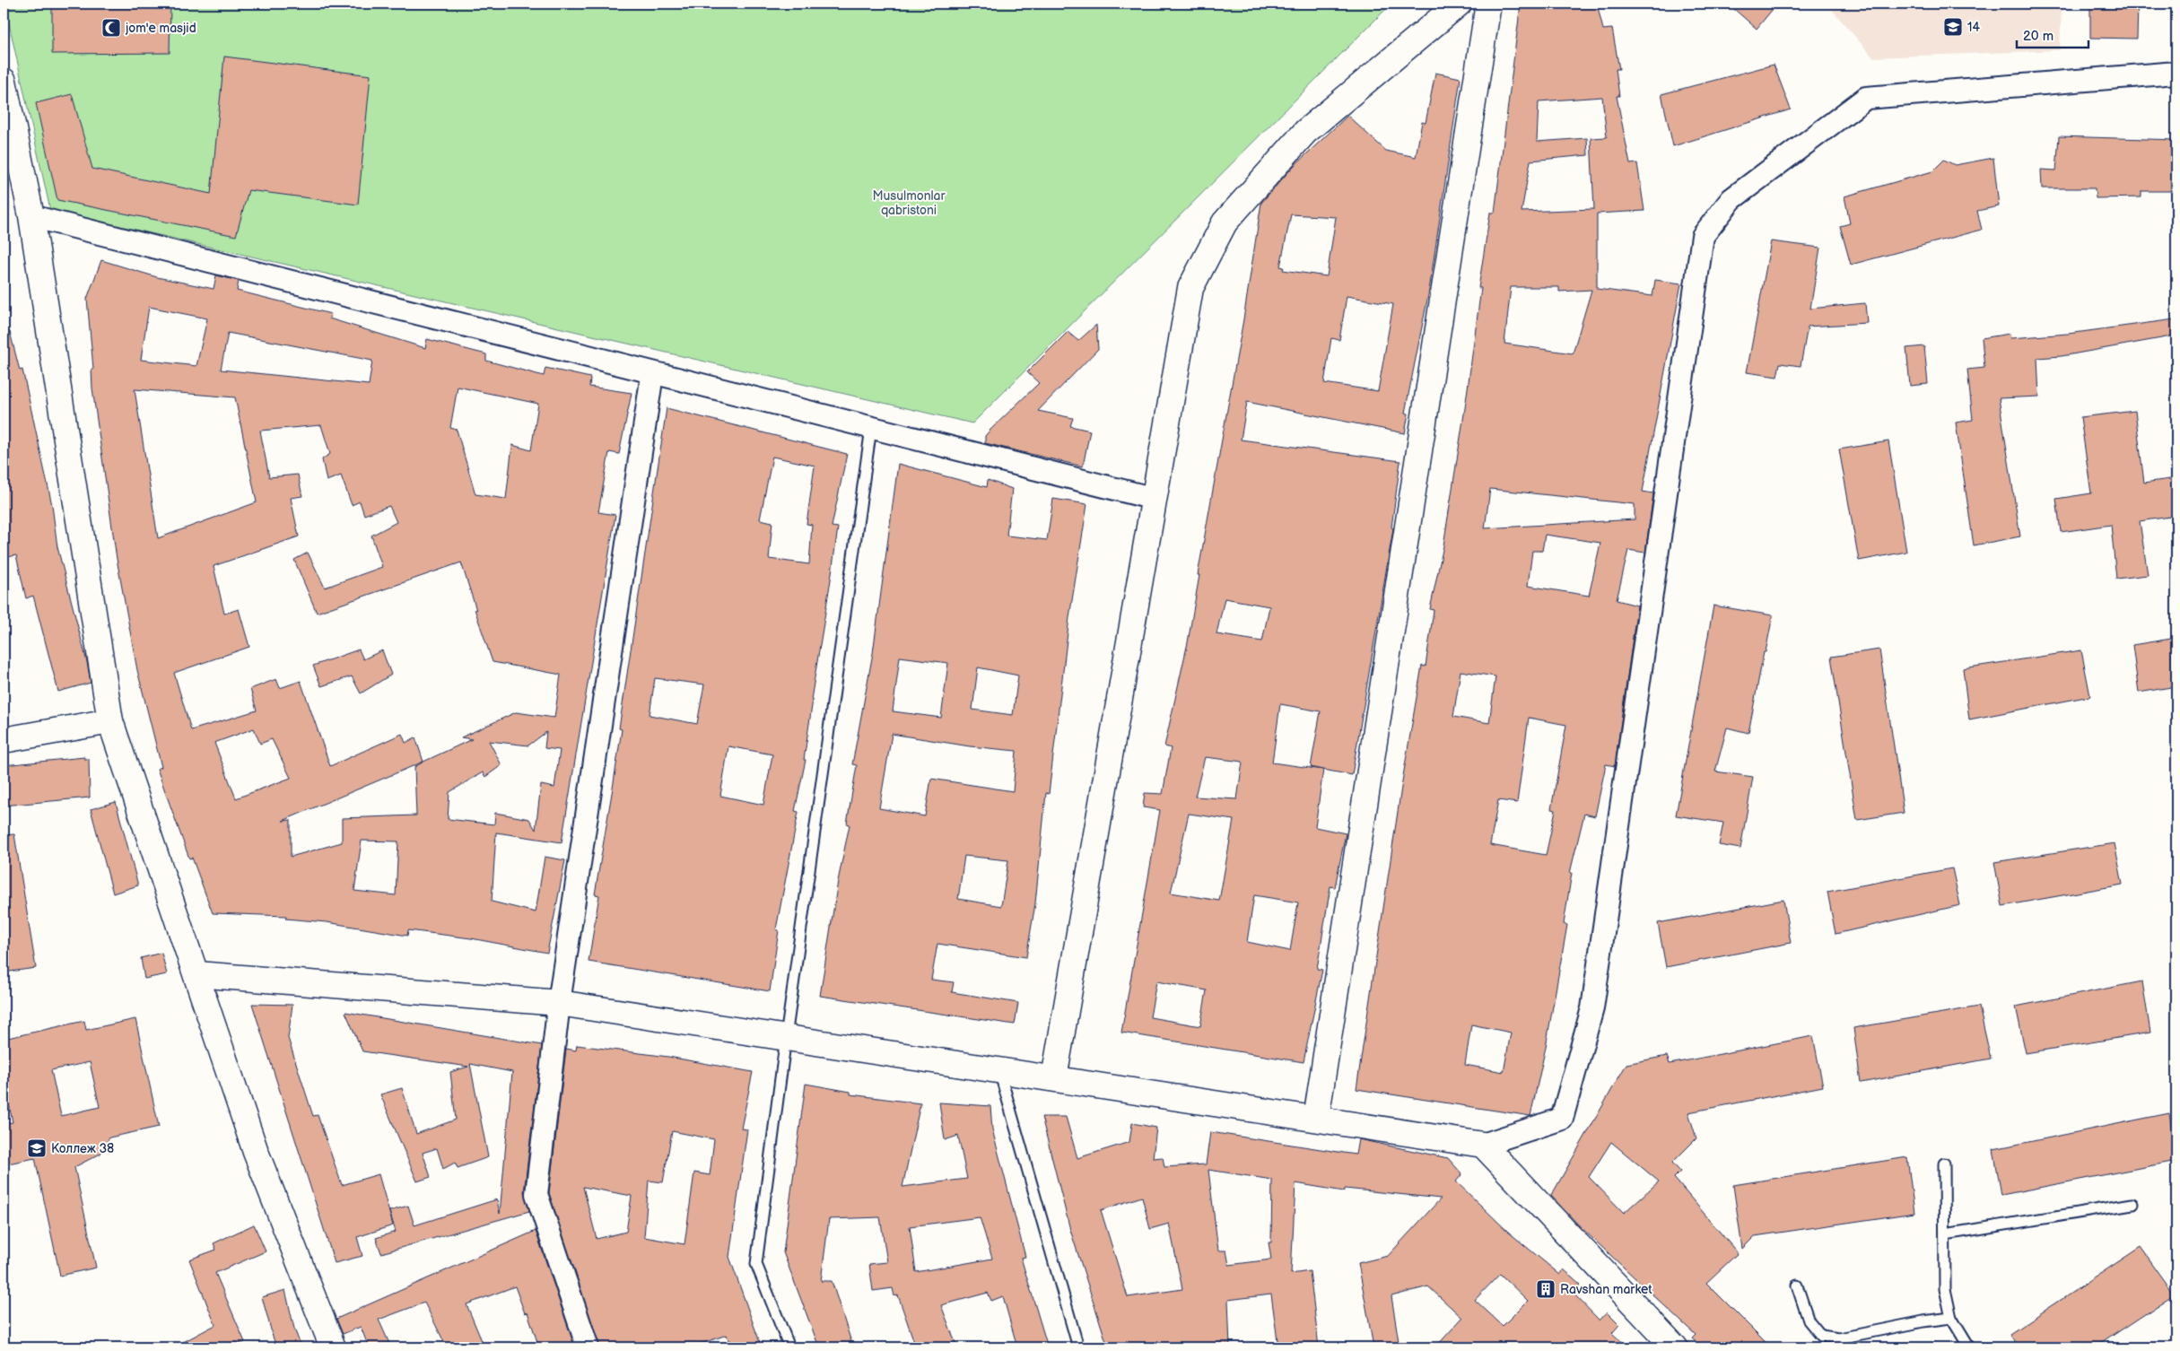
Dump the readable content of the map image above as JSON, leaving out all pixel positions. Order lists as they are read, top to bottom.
{
  "parks": ["Musulmonlar qabristoni"],
  "places": {
    "school or university": ["14", "Коллеж 38"],
    "mosque": ["jom'e masjid"],
    "building": ["Ravshan market"]
  },
  "scale_bar": "20 m"
}
